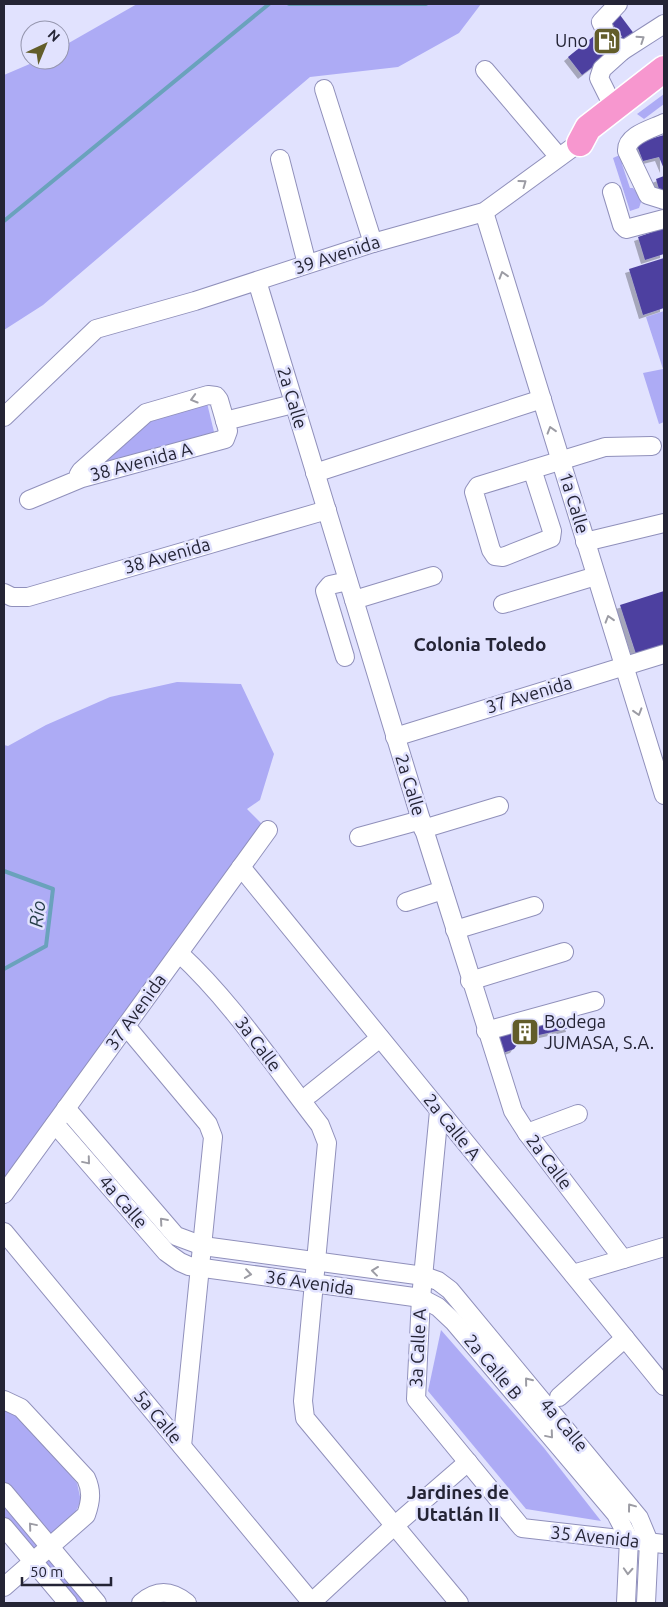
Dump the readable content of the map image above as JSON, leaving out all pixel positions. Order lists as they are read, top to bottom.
{
  "streets": {
    "street": [
      "39 Avenida",
      "2a Calle",
      "38 Avenida A",
      "1a Calle",
      "38 Avenida",
      "37 Avenida",
      "3a Calle",
      "2a Calle A",
      "4a Calle",
      "36 Avenida",
      "3a Calle A",
      "2a Calle B",
      "5a Calle",
      "35 Avenida"
    ]
  },
  "crossings": [
    ["39 Avenida", "2a Calle"],
    ["39 Avenida", "1a Calle"],
    ["2a Calle", "38 Avenida"],
    ["2a Calle", "37 Avenida"],
    ["1a Calle", "37 Avenida"],
    ["37 Avenida", "3a Calle"],
    ["37 Avenida", "2a Calle A"],
    ["37 Avenida", "4a Calle"],
    ["3a Calle", "36 Avenida"],
    ["2a Calle A", "3a Calle A"],
    ["4a Calle", "36 Avenida"],
    ["4a Calle", "3a Calle A"],
    ["4a Calle", "2a Calle B"],
    ["4a Calle", "35 Avenida"],
    ["36 Avenida", "3a Calle A"],
    ["36 Avenida", "2a Calle B"],
    ["3a Calle A", "2a Calle B"],
    ["3a Calle A", "35 Avenida"],
    ["2a Calle B", "35 Avenida"]
  ],
  "one_way": ["2a Calle B"],
  "districts": ["Colonia Toledo", "Jardines de Utatlán II"],
  "water": ["Río"],
  "places": {
    "fuel station": ["Uno"],
    "building": ["Bodega JUMASA, S.A."]
  },
  "scale_bar": "50 m",
  "north": "top right"
}
